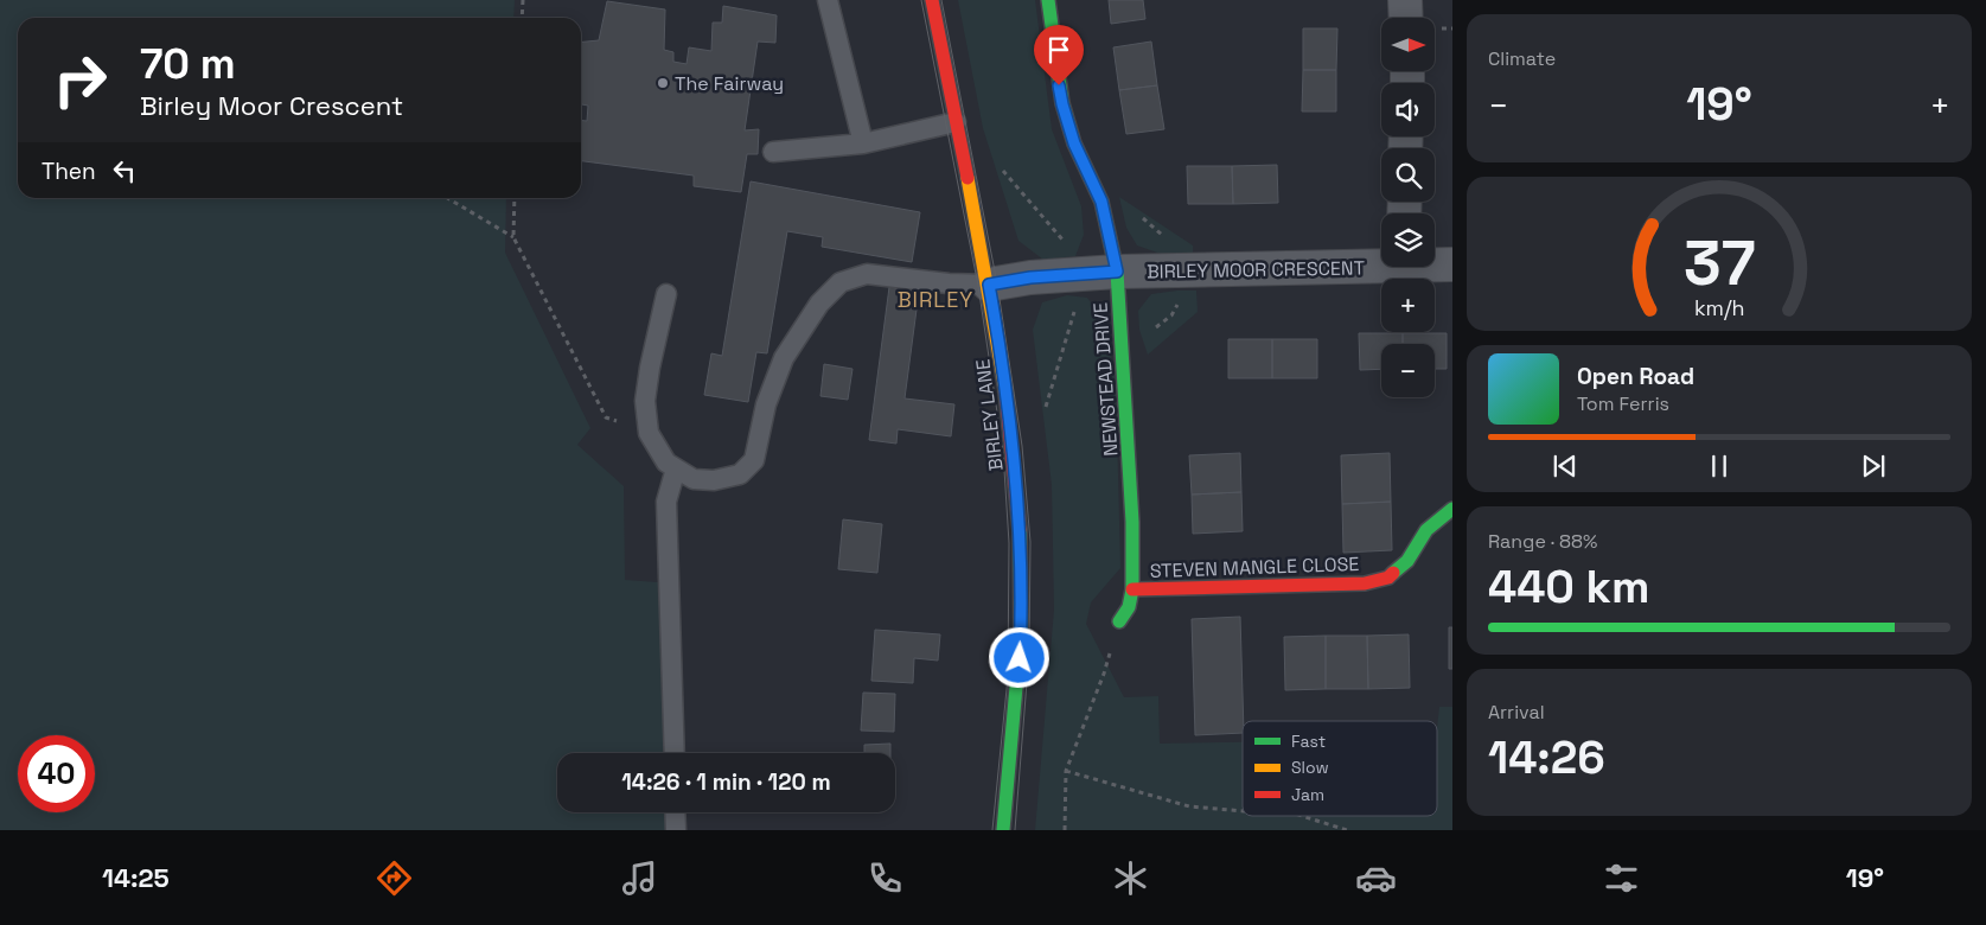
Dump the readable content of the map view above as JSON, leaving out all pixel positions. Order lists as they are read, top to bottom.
{
  "streets": {
    "street": [
      "BIRLEY MOOR CRESCENT",
      "NEWSTEAD DRIVE",
      "BIRLEY LANE",
      "STEVEN MANGLE CLOSE"
    ]
  },
  "crossings": [
    ["BIRLEY MOOR CRESCENT", "NEWSTEAD DRIVE"],
    ["BIRLEY MOOR CRESCENT", "BIRLEY LANE"],
    ["NEWSTEAD DRIVE", "STEVEN MANGLE CLOSE"]
  ],
  "districts": ["BIRLEY"],
  "places": ["The Fairway"],
  "legend": ["Fast", "Slow", "Jam"],
  "north": "right",
  "page": {
    "tile": [
      "Climate",
      ["Range · 88%", "440 km"],
      ["Arrival", "14:26"]
    ],
    "map_buttons": ["+", "−"],
    "turn": ["70 m", "Birley Moor Crescent"],
    "heat": ["−", "19°", "+"],
    "then": "Then",
    "song": ["Open Road", "Tom Ferris"],
    "limit": "40",
    "trip": "14:26 · 1 min · 120 m",
    "tabs": ["14:25", "19°"],
    "gauge": ["37", "km/h"]
  }
}
